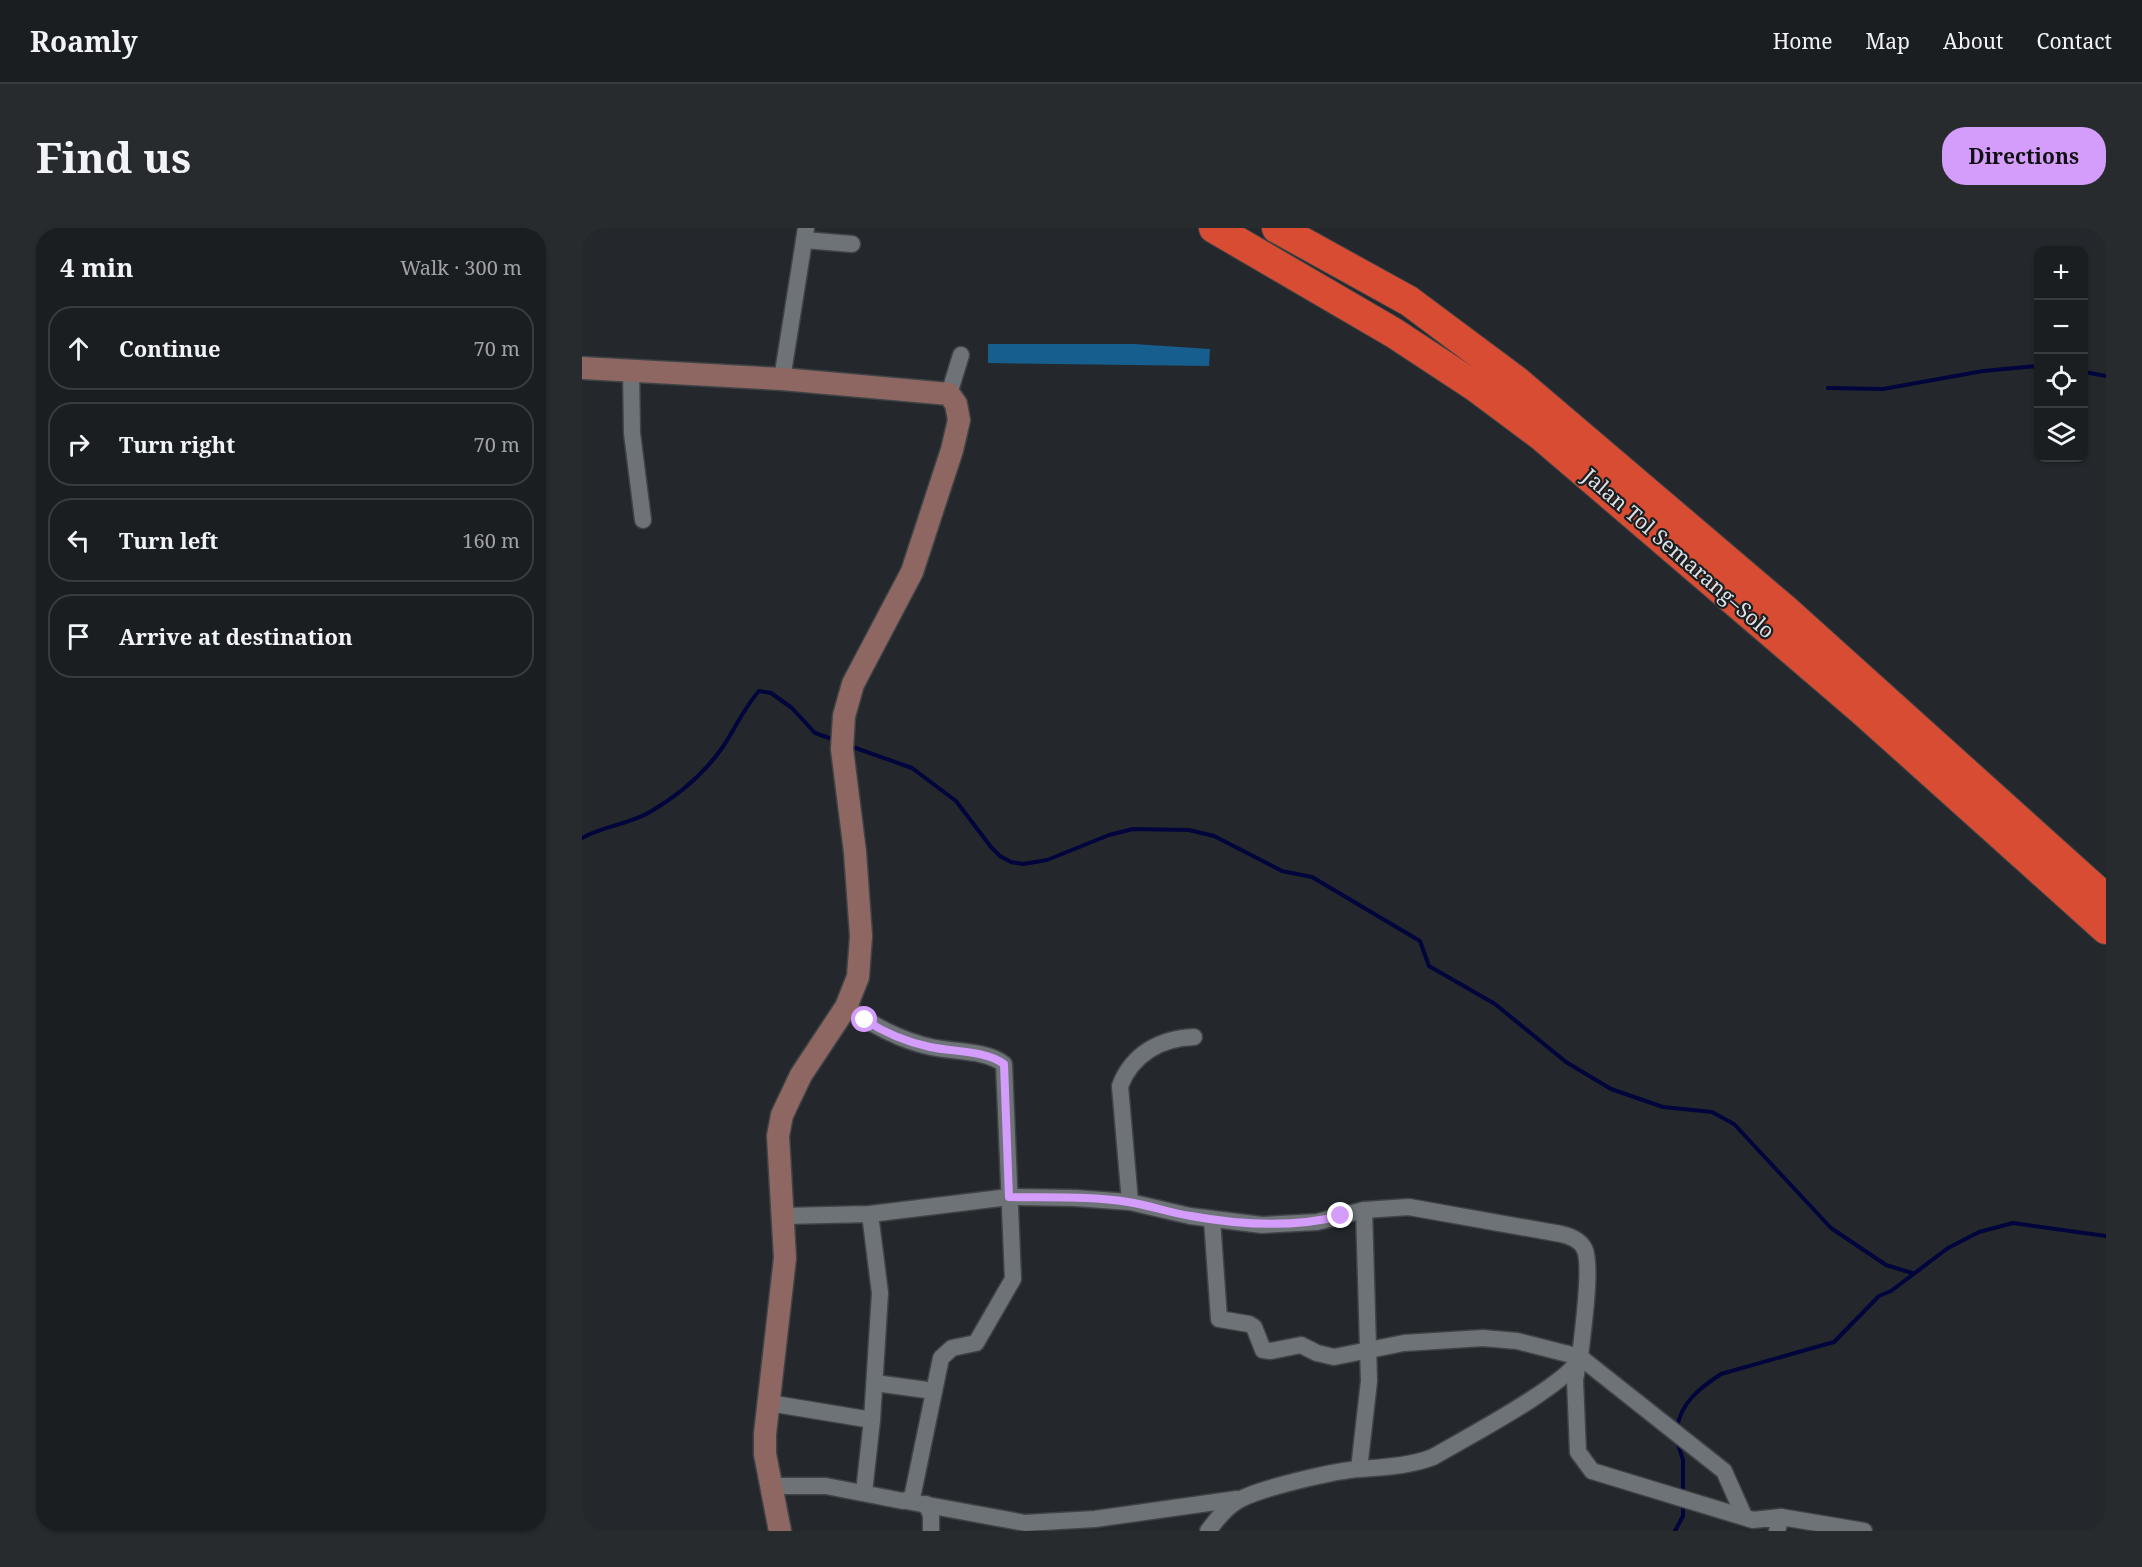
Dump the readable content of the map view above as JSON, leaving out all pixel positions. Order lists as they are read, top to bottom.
{
  "streets": {
    "highway": ["Jalan Tol Semarang–Solo"]
  },
  "page": {
    "header": "Roamly",
    "nav": [
      "Home",
      "Map",
      "About",
      "Contact"
    ],
    "buttons": "Directions",
    "title": "Find us",
    "heading": ["4 min", "Walk · 300 m"],
    "map_buttons": ["+", "−"],
    "list": [
      ["Continue", "70 m"],
      ["Turn right", "70 m"],
      ["Turn left", "160 m"],
      "Arrive at destination"
    ]
  }
}
